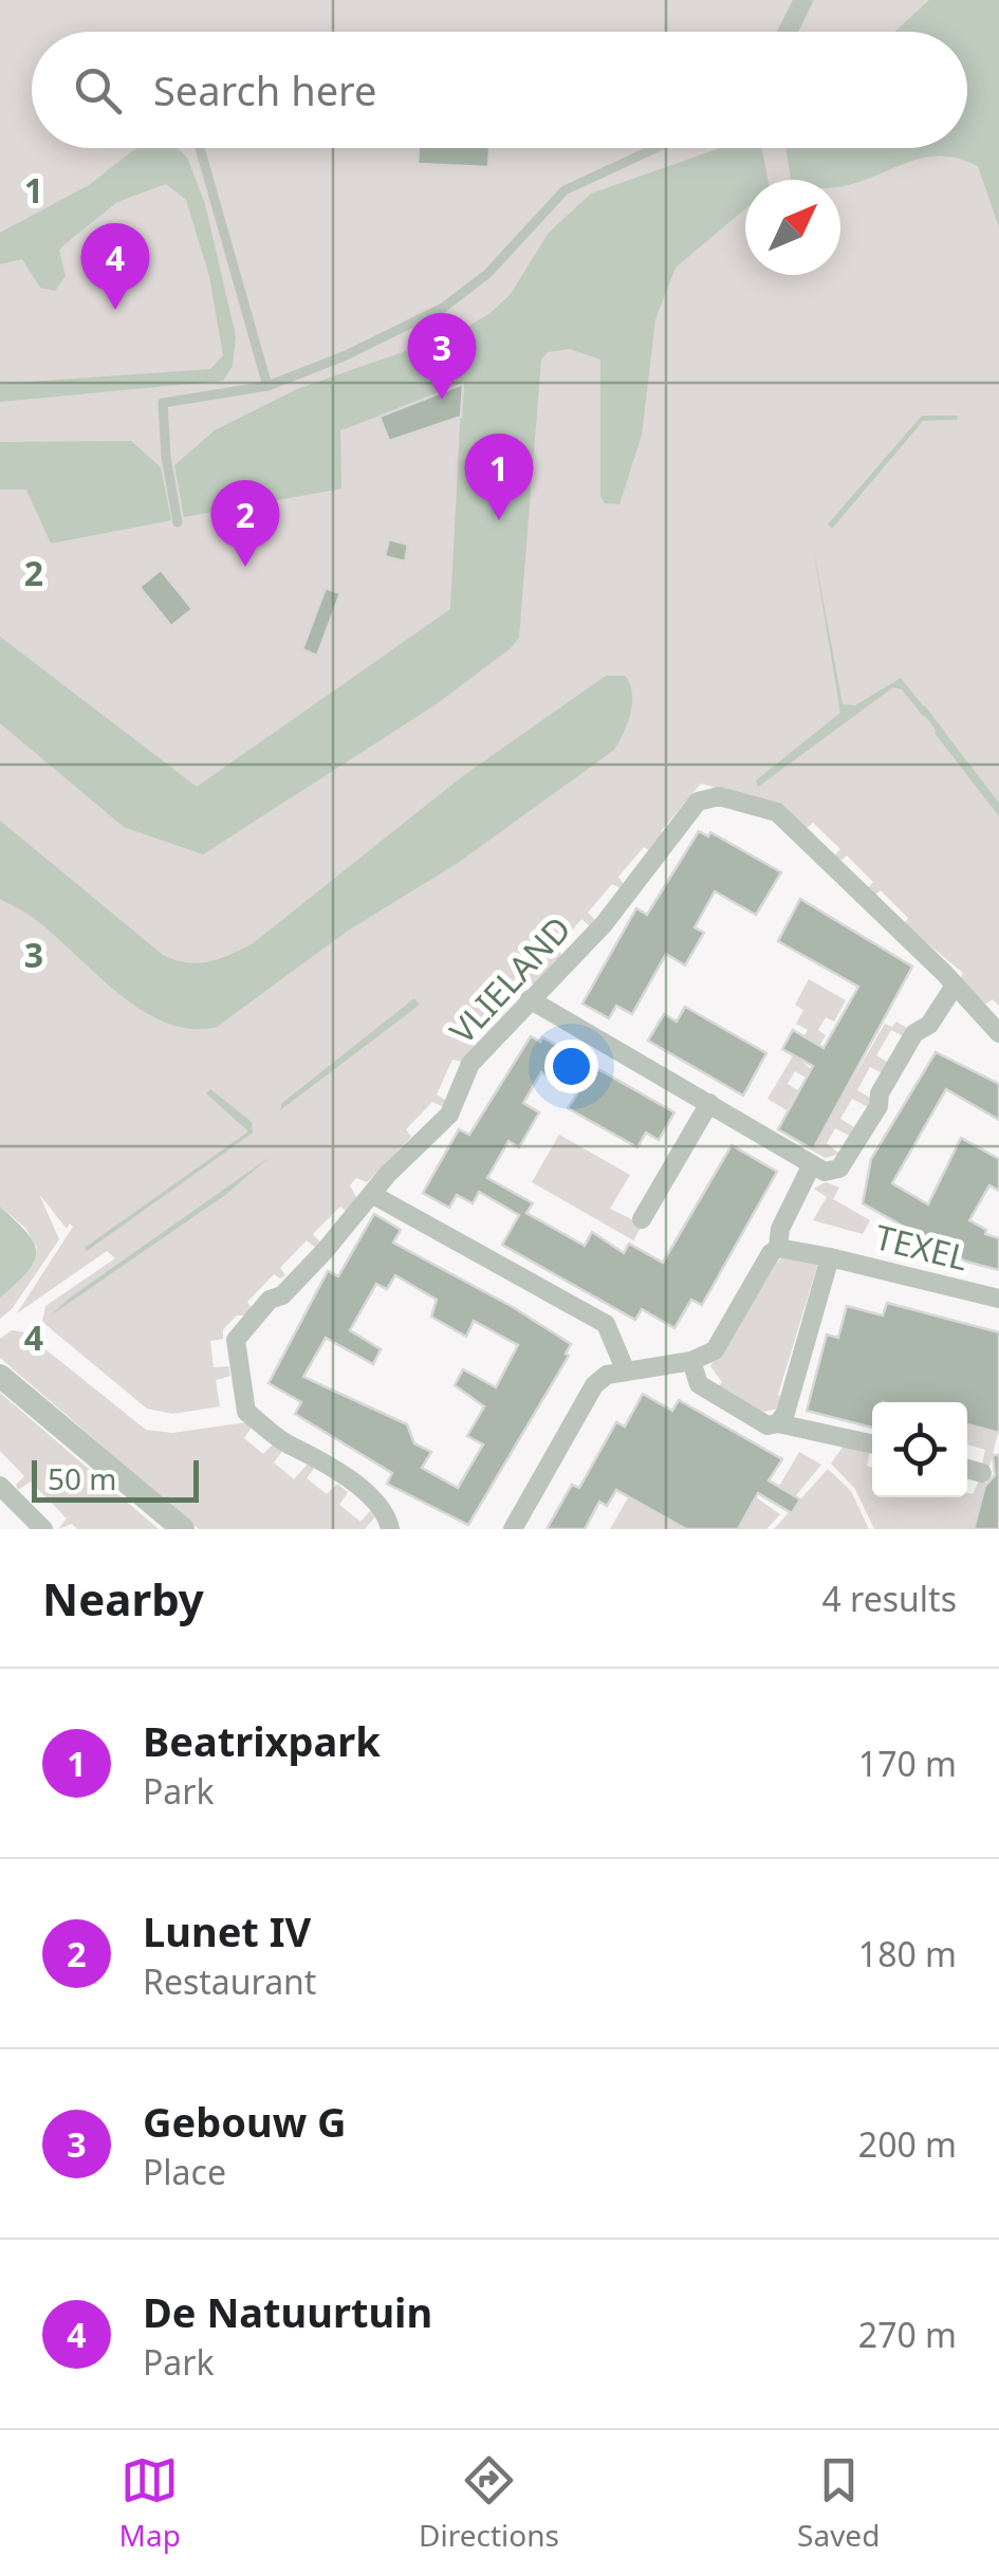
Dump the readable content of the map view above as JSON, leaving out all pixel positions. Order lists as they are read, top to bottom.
{
  "streets": {
    "street": ["VLIELAND", "TEXEL"]
  },
  "scale_bar": "50 m",
  "north": "top right",
  "page": {
    "search": "Search here",
    "pins": [
      "4",
      "3",
      "1",
      "2"
    ],
    "scale": "50 m",
    "heading": ["Nearby", "4 results"],
    "list": [
      {
        "mark": "1",
        "name": "Beatrixpark",
        "note": "Park",
        "value": "170 m"
      },
      {
        "mark": "2",
        "name": "Lunet IV",
        "note": "Restaurant",
        "value": "180 m"
      },
      {
        "mark": "3",
        "name": "Gebouw G",
        "note": "Place",
        "value": "200 m"
      },
      {
        "mark": "4",
        "name": "De Natuurtuin",
        "note": "Park",
        "value": "270 m"
      }
    ],
    "nav": ["Map", "Directions", "Saved"]
  },
  "grid": {
    "rows": [
      "1",
      "2",
      "3",
      "4"
    ]
  }
}
